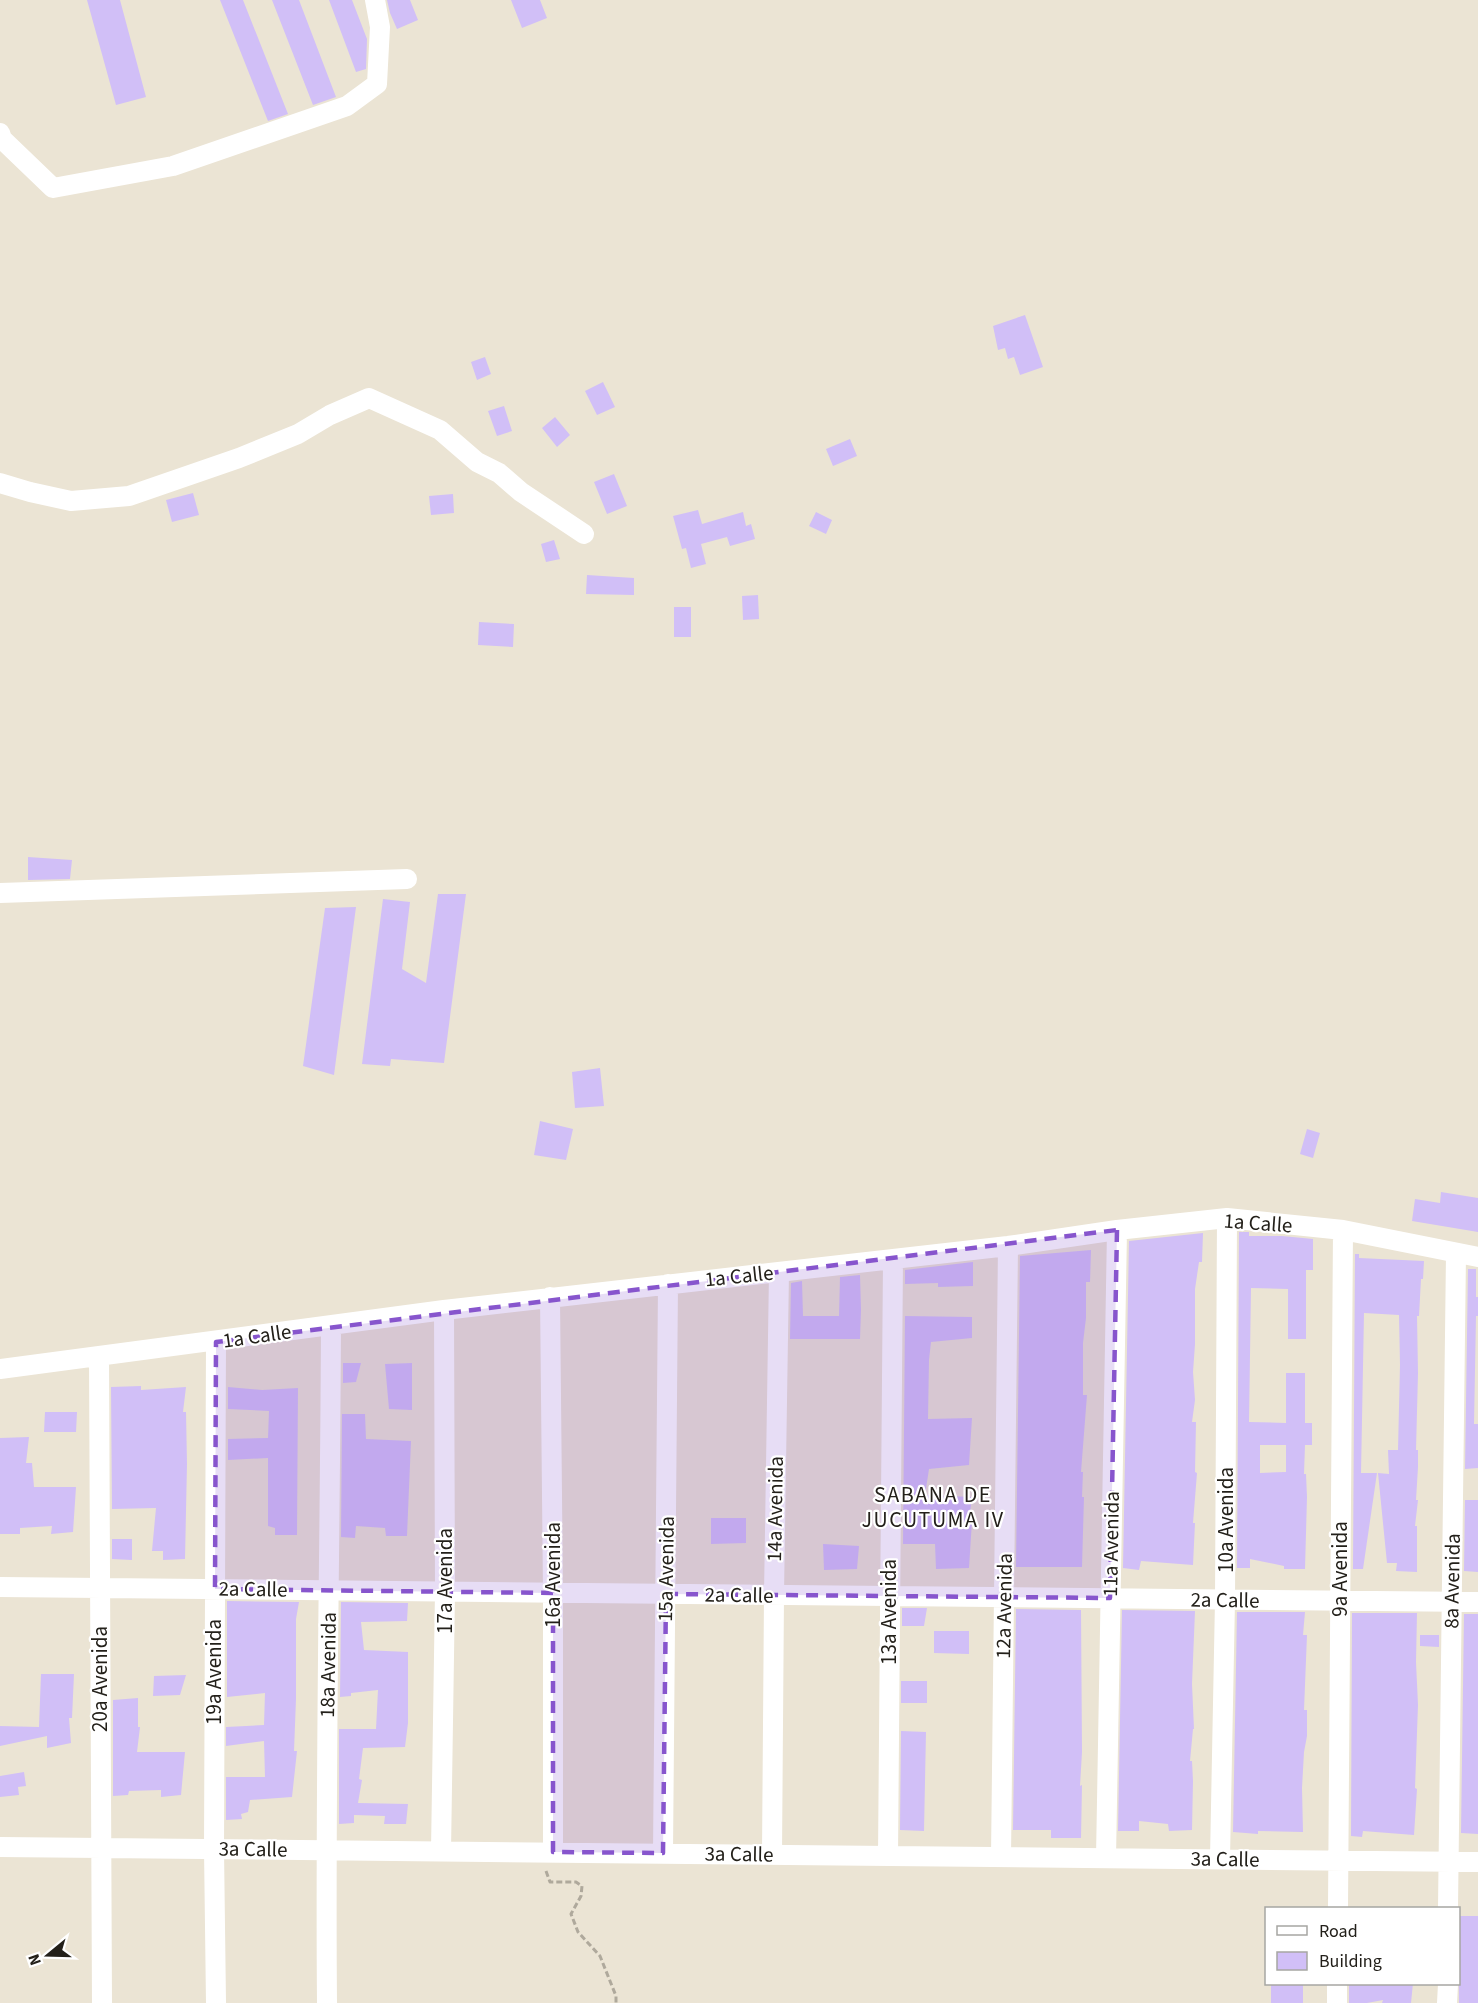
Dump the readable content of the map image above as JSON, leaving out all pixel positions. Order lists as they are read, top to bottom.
{
  "streets": {
    "street": [
      "1a Calle",
      "14a Avenida",
      "10a Avenida",
      "11a Avenida",
      "15a Avenida",
      "9a Avenida",
      "16a Avenida",
      "17a Avenida",
      "8a Avenida",
      "2a Calle",
      "12a Avenida",
      "13a Avenida",
      "18a Avenida",
      "19a Avenida",
      "20a Avenida",
      "3a Calle"
    ]
  },
  "crossings": [
    ["1a Calle", "14a Avenida"],
    ["1a Calle", "10a Avenida"],
    ["1a Calle", "11a Avenida"],
    ["1a Calle", "15a Avenida"],
    ["1a Calle", "9a Avenida"],
    ["1a Calle", "16a Avenida"],
    ["1a Calle", "17a Avenida"],
    ["1a Calle", "8a Avenida"],
    ["1a Calle", "12a Avenida"],
    ["1a Calle", "13a Avenida"],
    ["1a Calle", "18a Avenida"],
    ["1a Calle", "19a Avenida"],
    ["1a Calle", "20a Avenida"],
    ["14a Avenida", "2a Calle"],
    ["14a Avenida", "3a Calle"],
    ["10a Avenida", "2a Calle"],
    ["10a Avenida", "3a Calle"],
    ["11a Avenida", "2a Calle"],
    ["11a Avenida", "3a Calle"],
    ["15a Avenida", "2a Calle"],
    ["15a Avenida", "3a Calle"],
    ["9a Avenida", "2a Calle"],
    ["9a Avenida", "3a Calle"],
    ["16a Avenida", "2a Calle"],
    ["16a Avenida", "3a Calle"],
    ["17a Avenida", "2a Calle"],
    ["17a Avenida", "3a Calle"],
    ["8a Avenida", "2a Calle"],
    ["8a Avenida", "3a Calle"],
    ["2a Calle", "12a Avenida"],
    ["2a Calle", "13a Avenida"],
    ["2a Calle", "18a Avenida"],
    ["2a Calle", "19a Avenida"],
    ["2a Calle", "20a Avenida"],
    ["12a Avenida", "3a Calle"],
    ["13a Avenida", "3a Calle"],
    ["18a Avenida", "3a Calle"],
    ["19a Avenida", "3a Calle"],
    ["20a Avenida", "3a Calle"]
  ],
  "districts": ["SABANA DE JUCUTUMA IV"],
  "legend": ["Road", "Building"],
  "north": "left"
}
